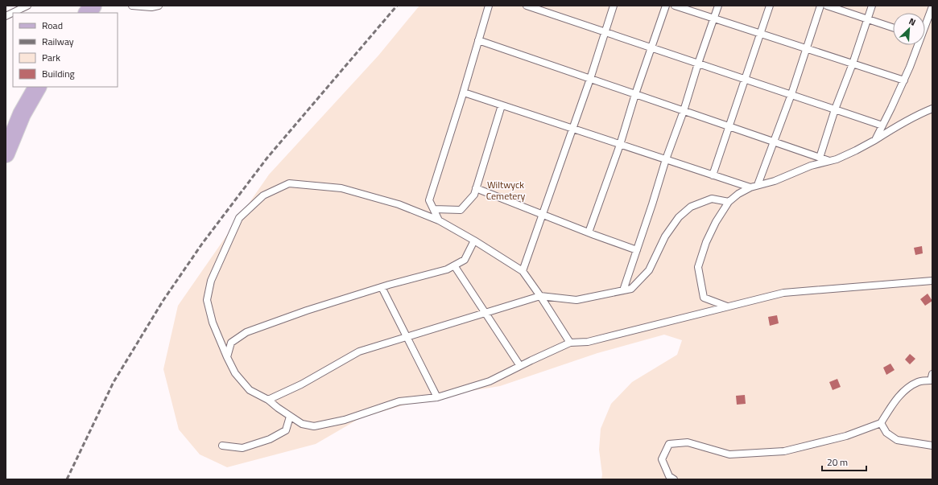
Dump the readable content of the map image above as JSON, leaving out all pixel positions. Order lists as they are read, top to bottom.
{
  "parks": ["Wiltwyck Cemetery"],
  "legend": [
    "Road",
    "Railway",
    "Park",
    "Building"
  ],
  "scale_bar": "20 m",
  "north": "top right"
}
